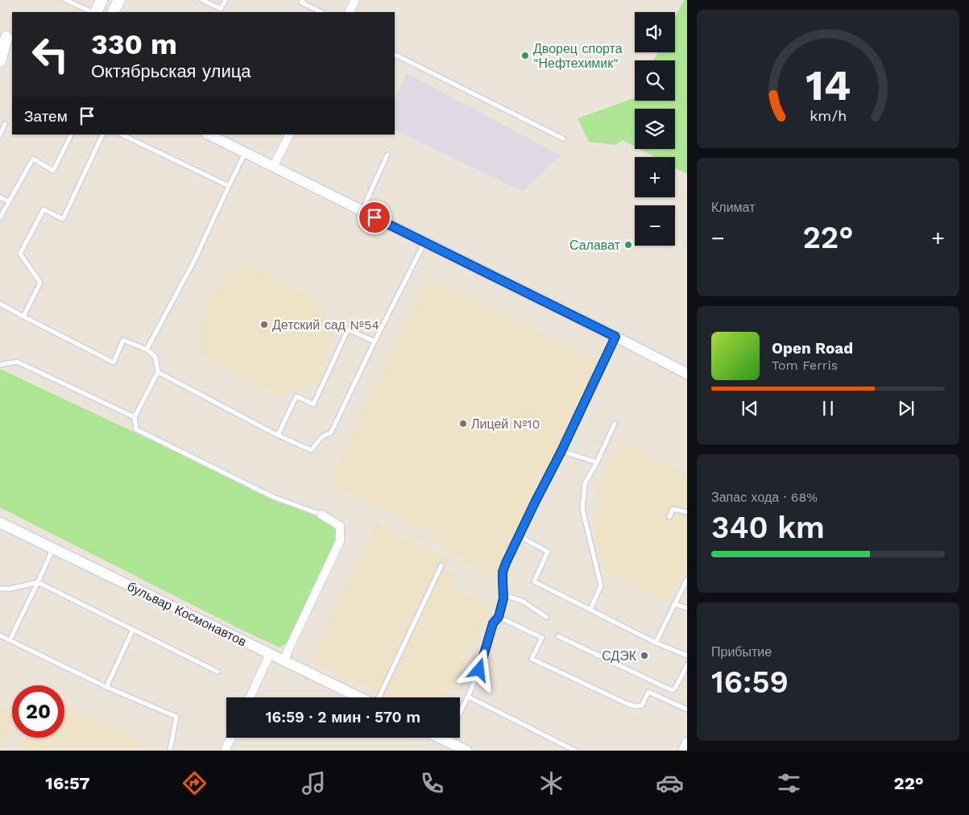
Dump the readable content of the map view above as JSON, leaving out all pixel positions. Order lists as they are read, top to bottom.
{
  "streets": {
    "street": ["бульвар Космонавтов"]
  },
  "places": [
    "Дворец спорта \"Нефтехимик\"",
    "Салават",
    "Детский сад №54",
    "Лицей №10",
    "СДЭК"
  ],
  "page": {
    "map_buttons": ["+", "−"],
    "turn": ["330 m", "Октябрьская улица"],
    "then": "Затем",
    "tile": [
      "Климат",
      ["Запас хода · 68%", "340 km"],
      ["Прибытие", "16:59"]
    ],
    "heat": ["−", "22°", "+"],
    "song": ["Open Road", "Tom Ferris"],
    "limit": "20",
    "trip": "16:59 · 2 мин · 570 m",
    "tabs": ["16:57", "22°"],
    "gauge": ["14", "km/h"]
  }
}
